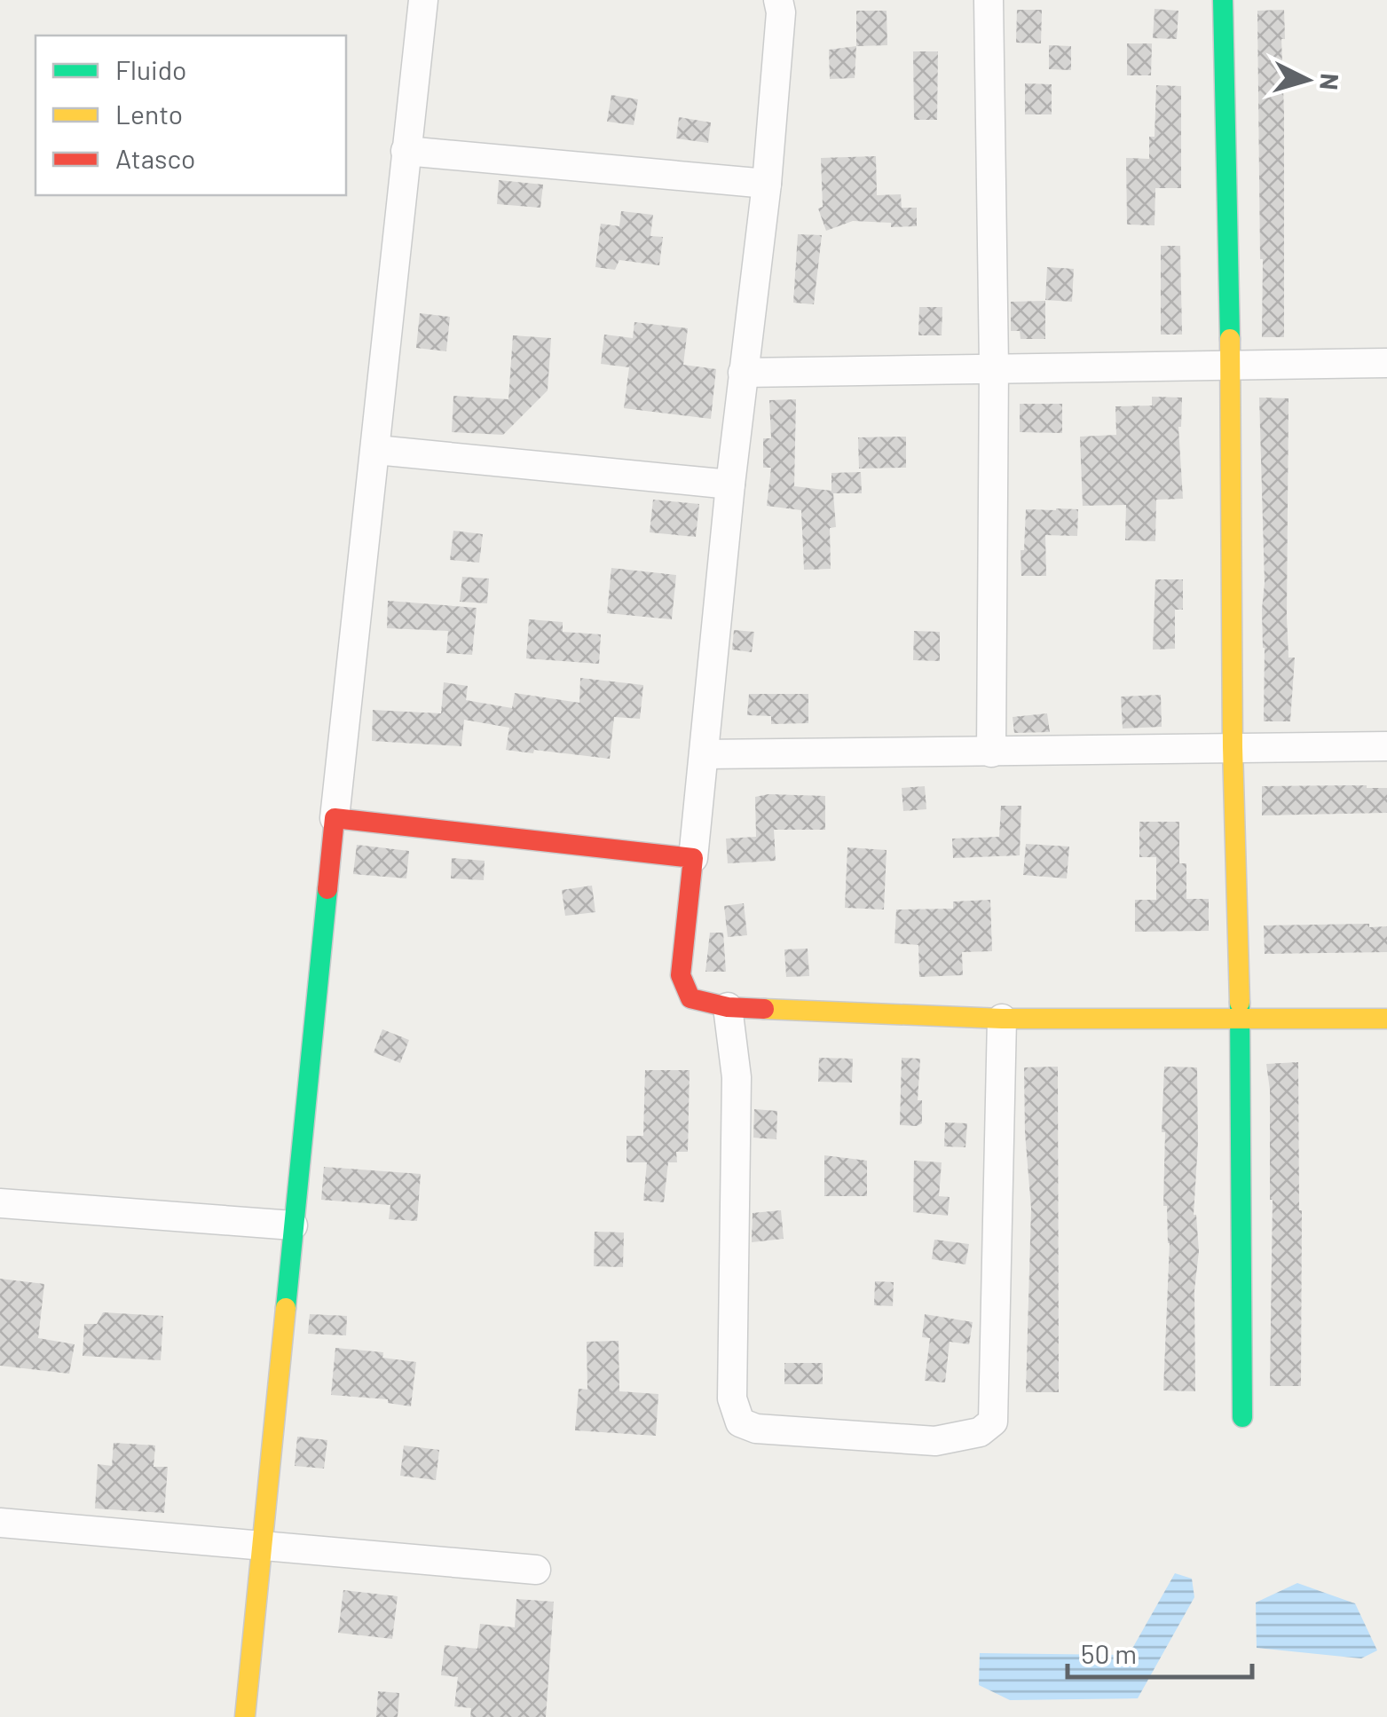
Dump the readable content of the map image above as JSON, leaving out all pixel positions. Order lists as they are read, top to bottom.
{
  "legend": ["Fluido", "Lento", "Atasco"],
  "scale_bar": "50 m",
  "north": "right"
}
